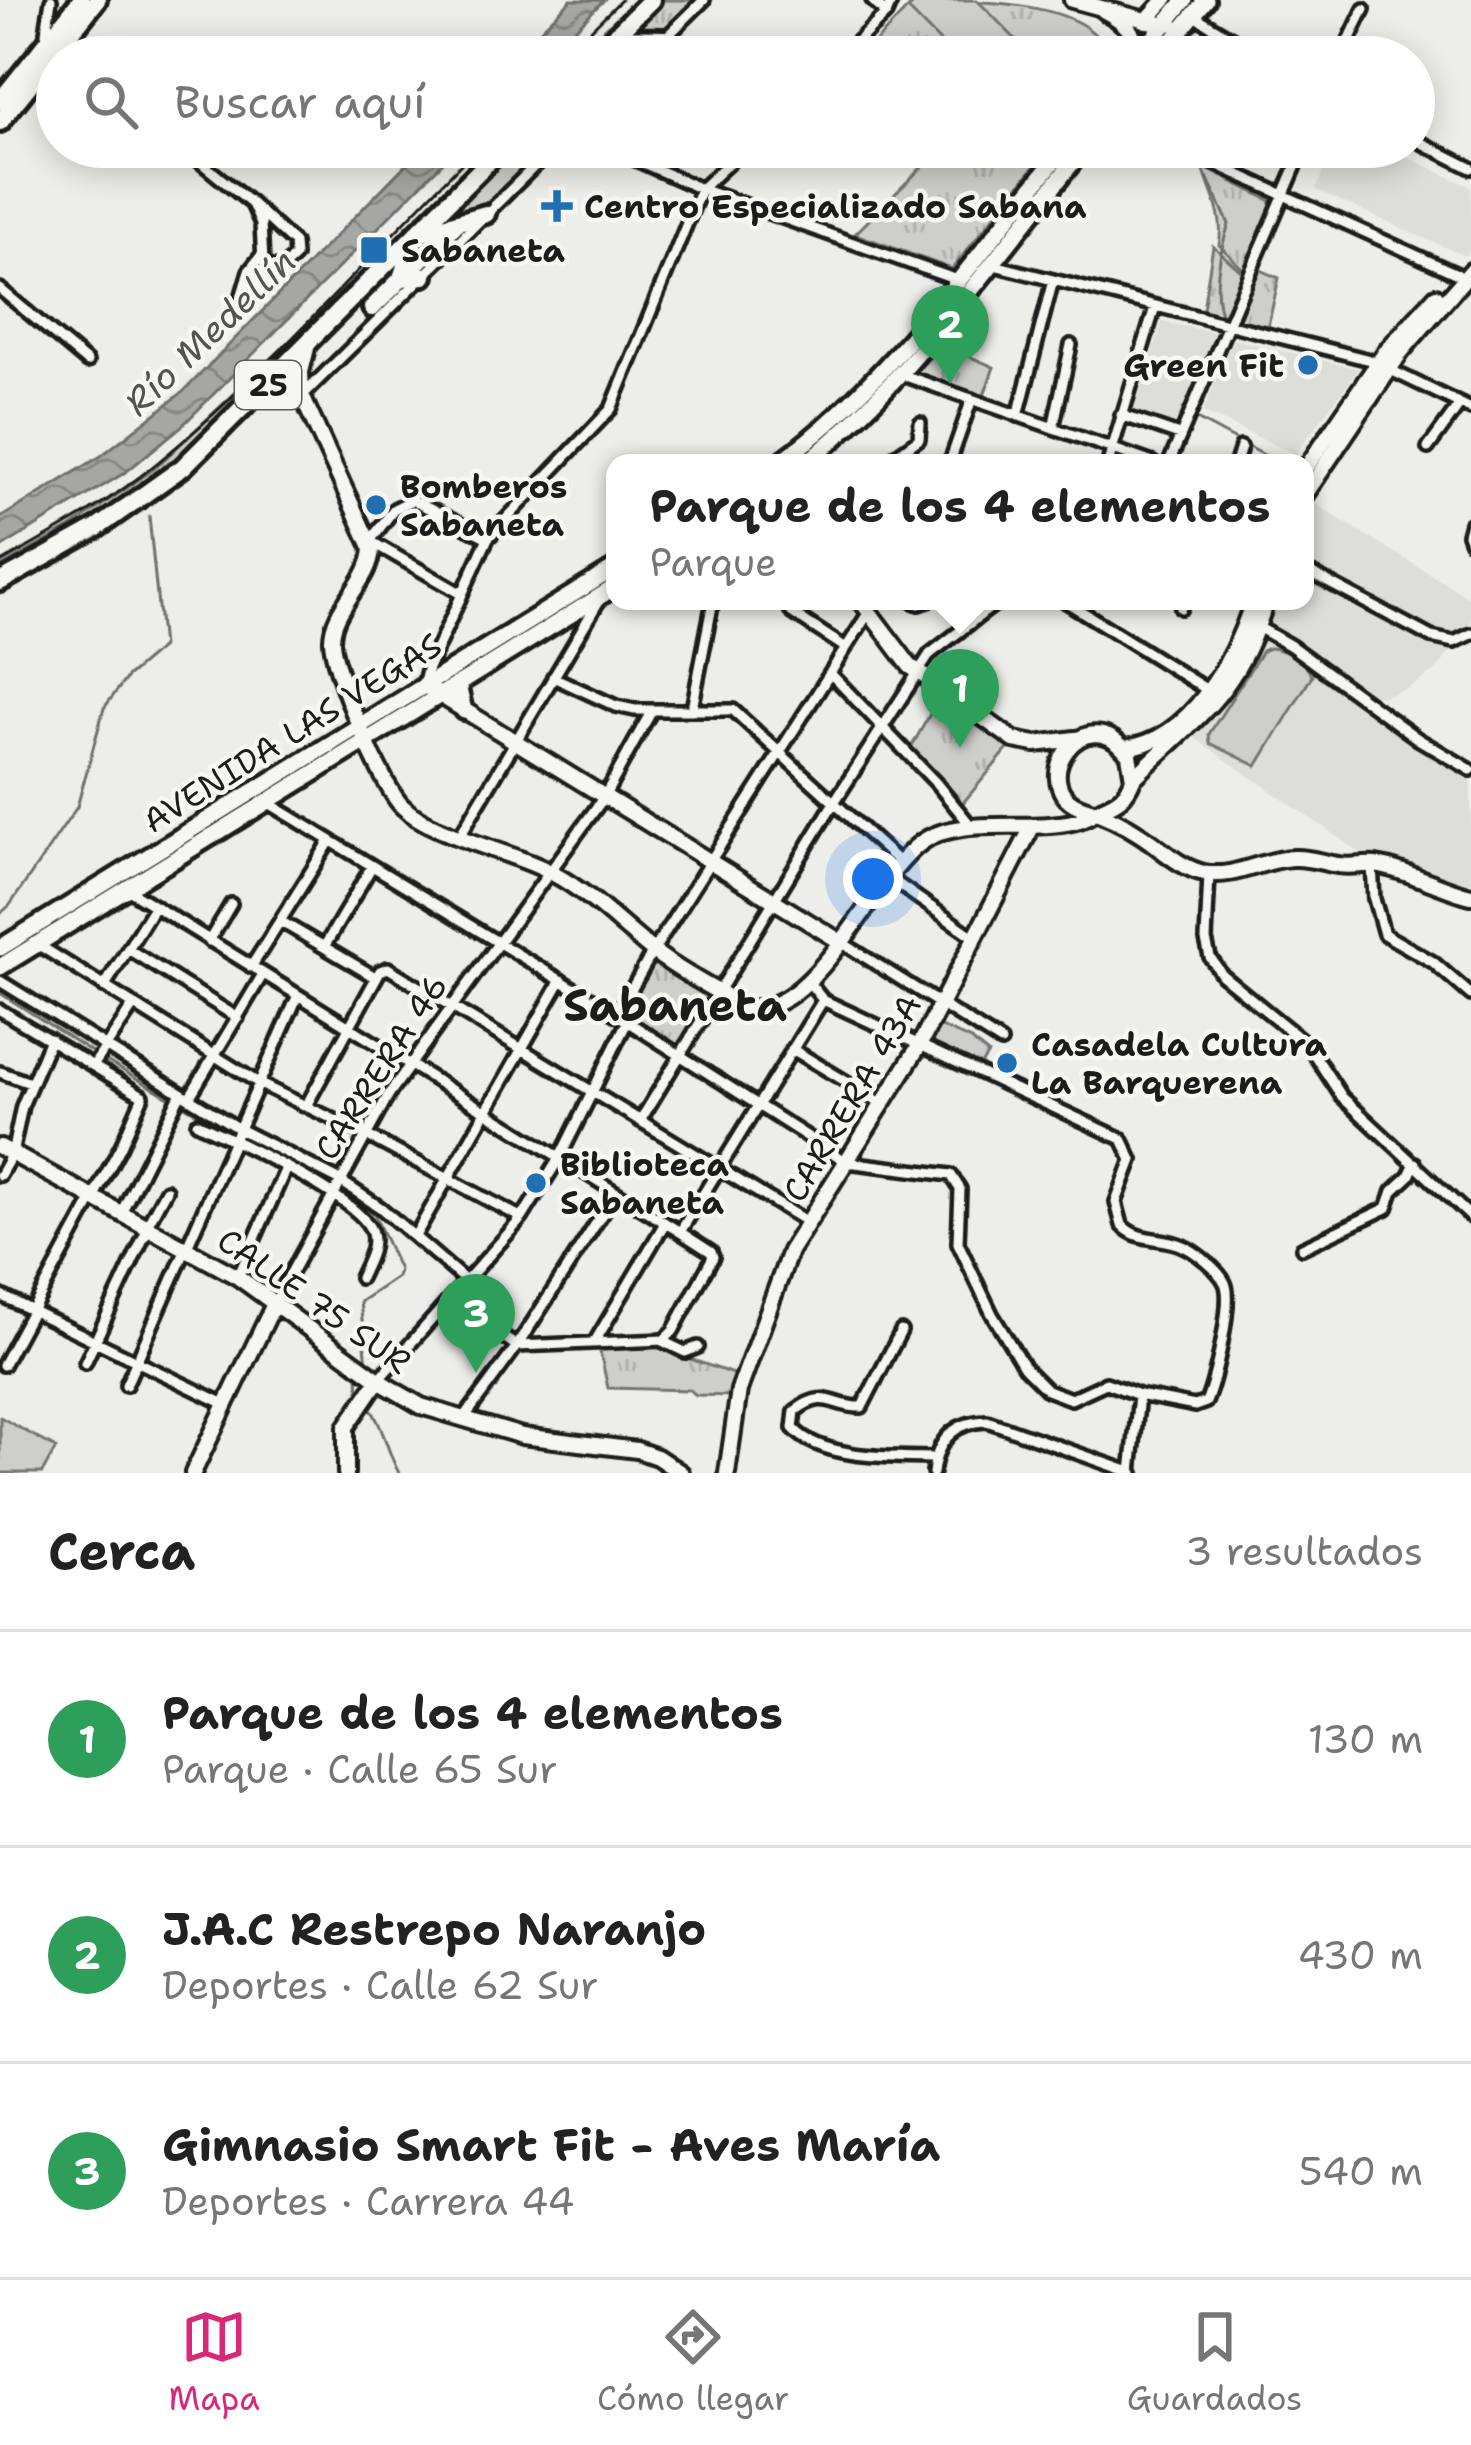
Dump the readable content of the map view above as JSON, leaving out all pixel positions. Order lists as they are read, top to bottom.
{
  "streets": {
    "highway": ["25"],
    "main road": ["AVENIDA LAS VEGAS"],
    "street": ["CARRERA 46", "CARRERA 43A", "CALLE 75 SUR"]
  },
  "crossings": [
    ["CARRERA 46", "CALLE 75 SUR"]
  ],
  "districts": ["Sabaneta"],
  "water": ["Río Medellín"],
  "places": {
    "health": ["Centro Especializado Sabana"],
    "transit": ["Sabaneta"],
    "other": [
      "Green Fit",
      "Bomberos Sabaneta",
      "Casadela Cultura La Barquerena",
      "Biblioteca Sabaneta"
    ]
  },
  "page": {
    "search": "Buscar aquí",
    "pins": ["2", "1", "3"],
    "popup": ["Parque de los 4 elementos", "Parque"],
    "heading": ["Cerca", "3 resultados"],
    "list": [
      {
        "mark": "1",
        "name": "Parque de los 4 elementos",
        "note": "Parque · Calle 65 Sur",
        "value": "130 m"
      },
      {
        "mark": "2",
        "name": "J.A.C Restrepo Naranjo",
        "note": "Deportes · Calle 62 Sur",
        "value": "430 m"
      },
      {
        "mark": "3",
        "name": "Gimnasio Smart Fit - Aves María",
        "note": "Deportes · Carrera 44",
        "value": "540 m"
      }
    ],
    "nav": ["Mapa", "Cómo llegar", "Guardados"]
  }
}
